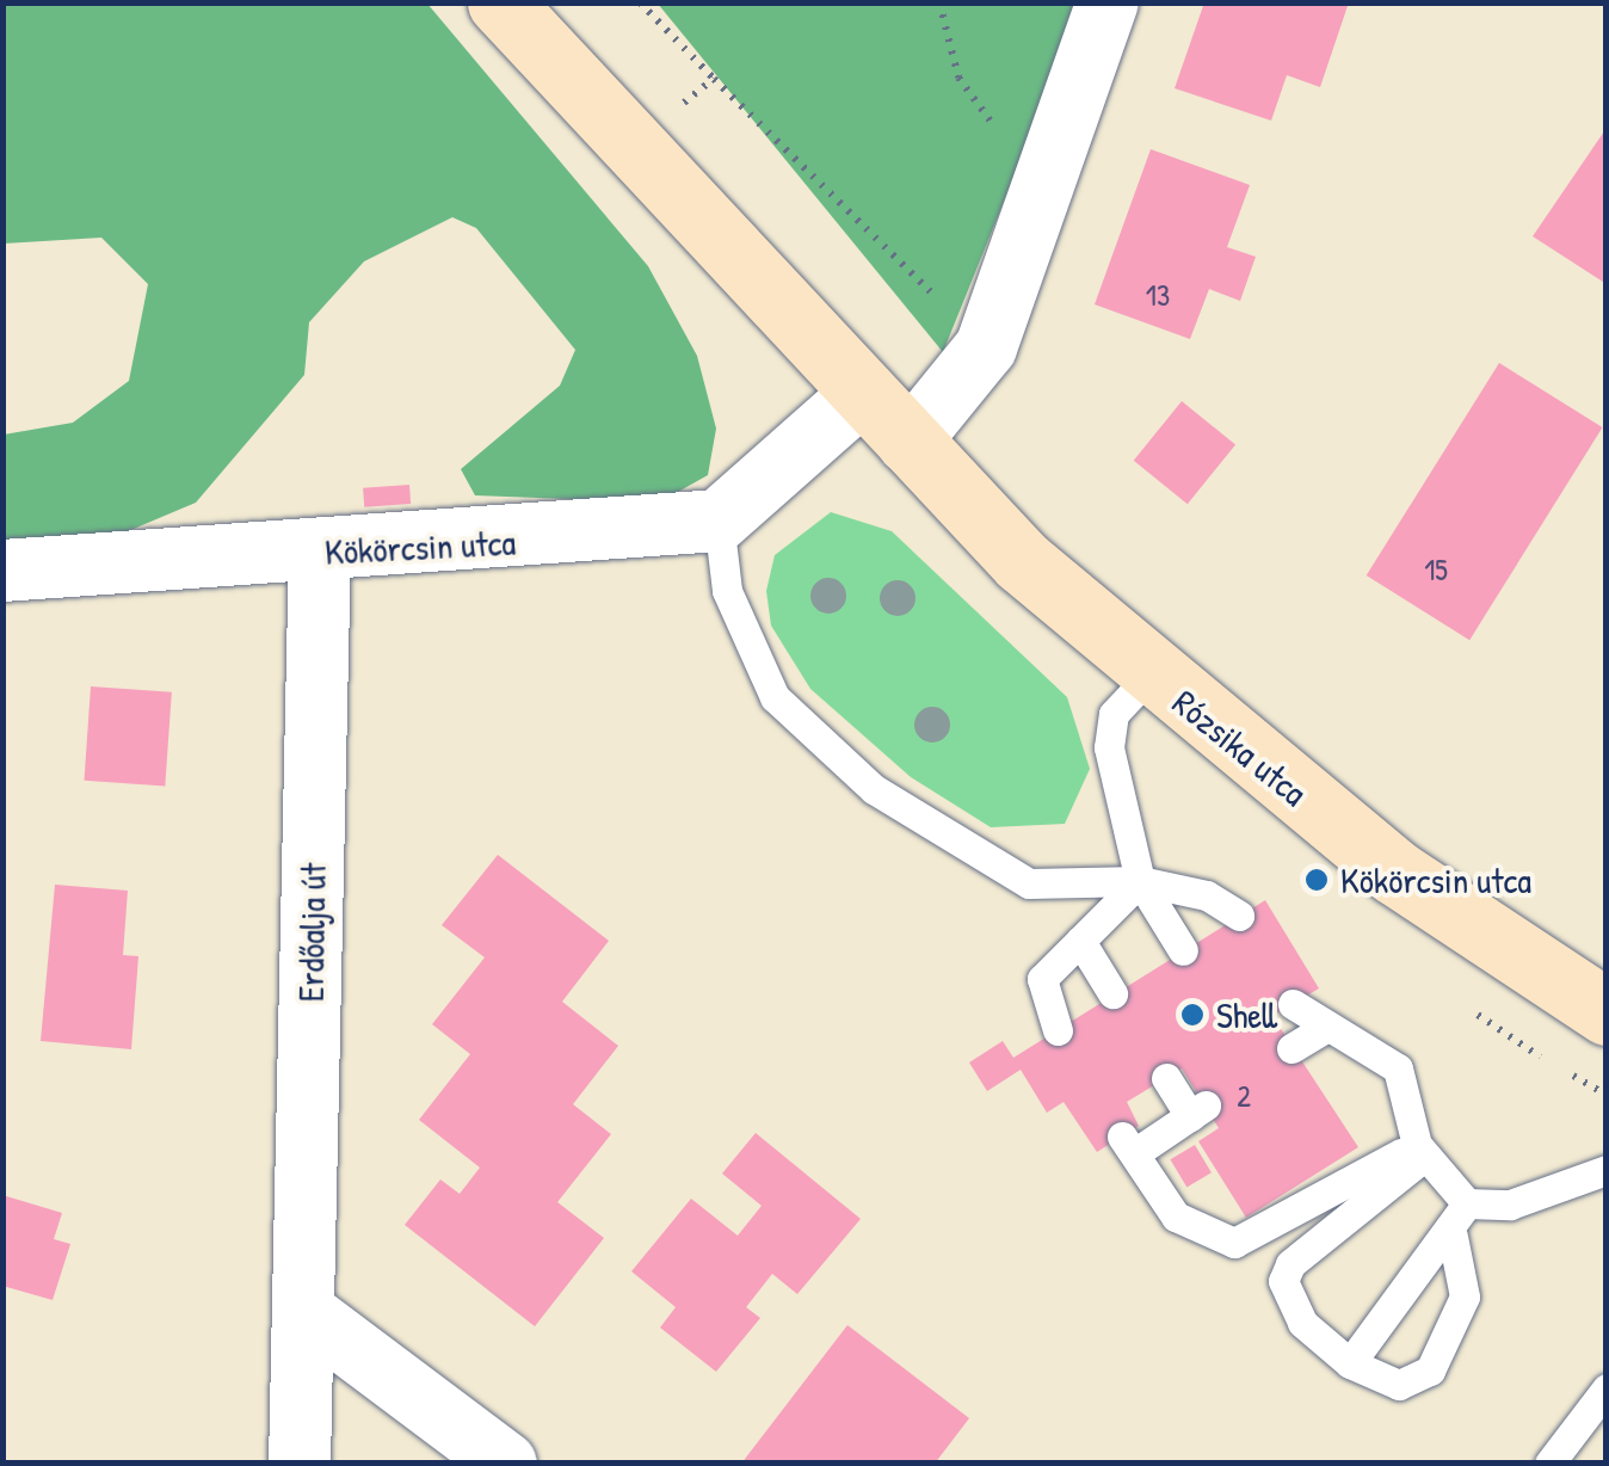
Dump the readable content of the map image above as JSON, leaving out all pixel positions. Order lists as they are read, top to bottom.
{
  "streets": {
    "main road": ["Rózsika utca"],
    "street": ["Kökörcsin utca", "Erdőalja út"]
  },
  "crossings": [
    ["Kökörcsin utca", "Erdőalja út"]
  ],
  "places": ["Kökörcsin utca", "Shell"],
  "house_numbers": ["13", "15", "2"]
}
